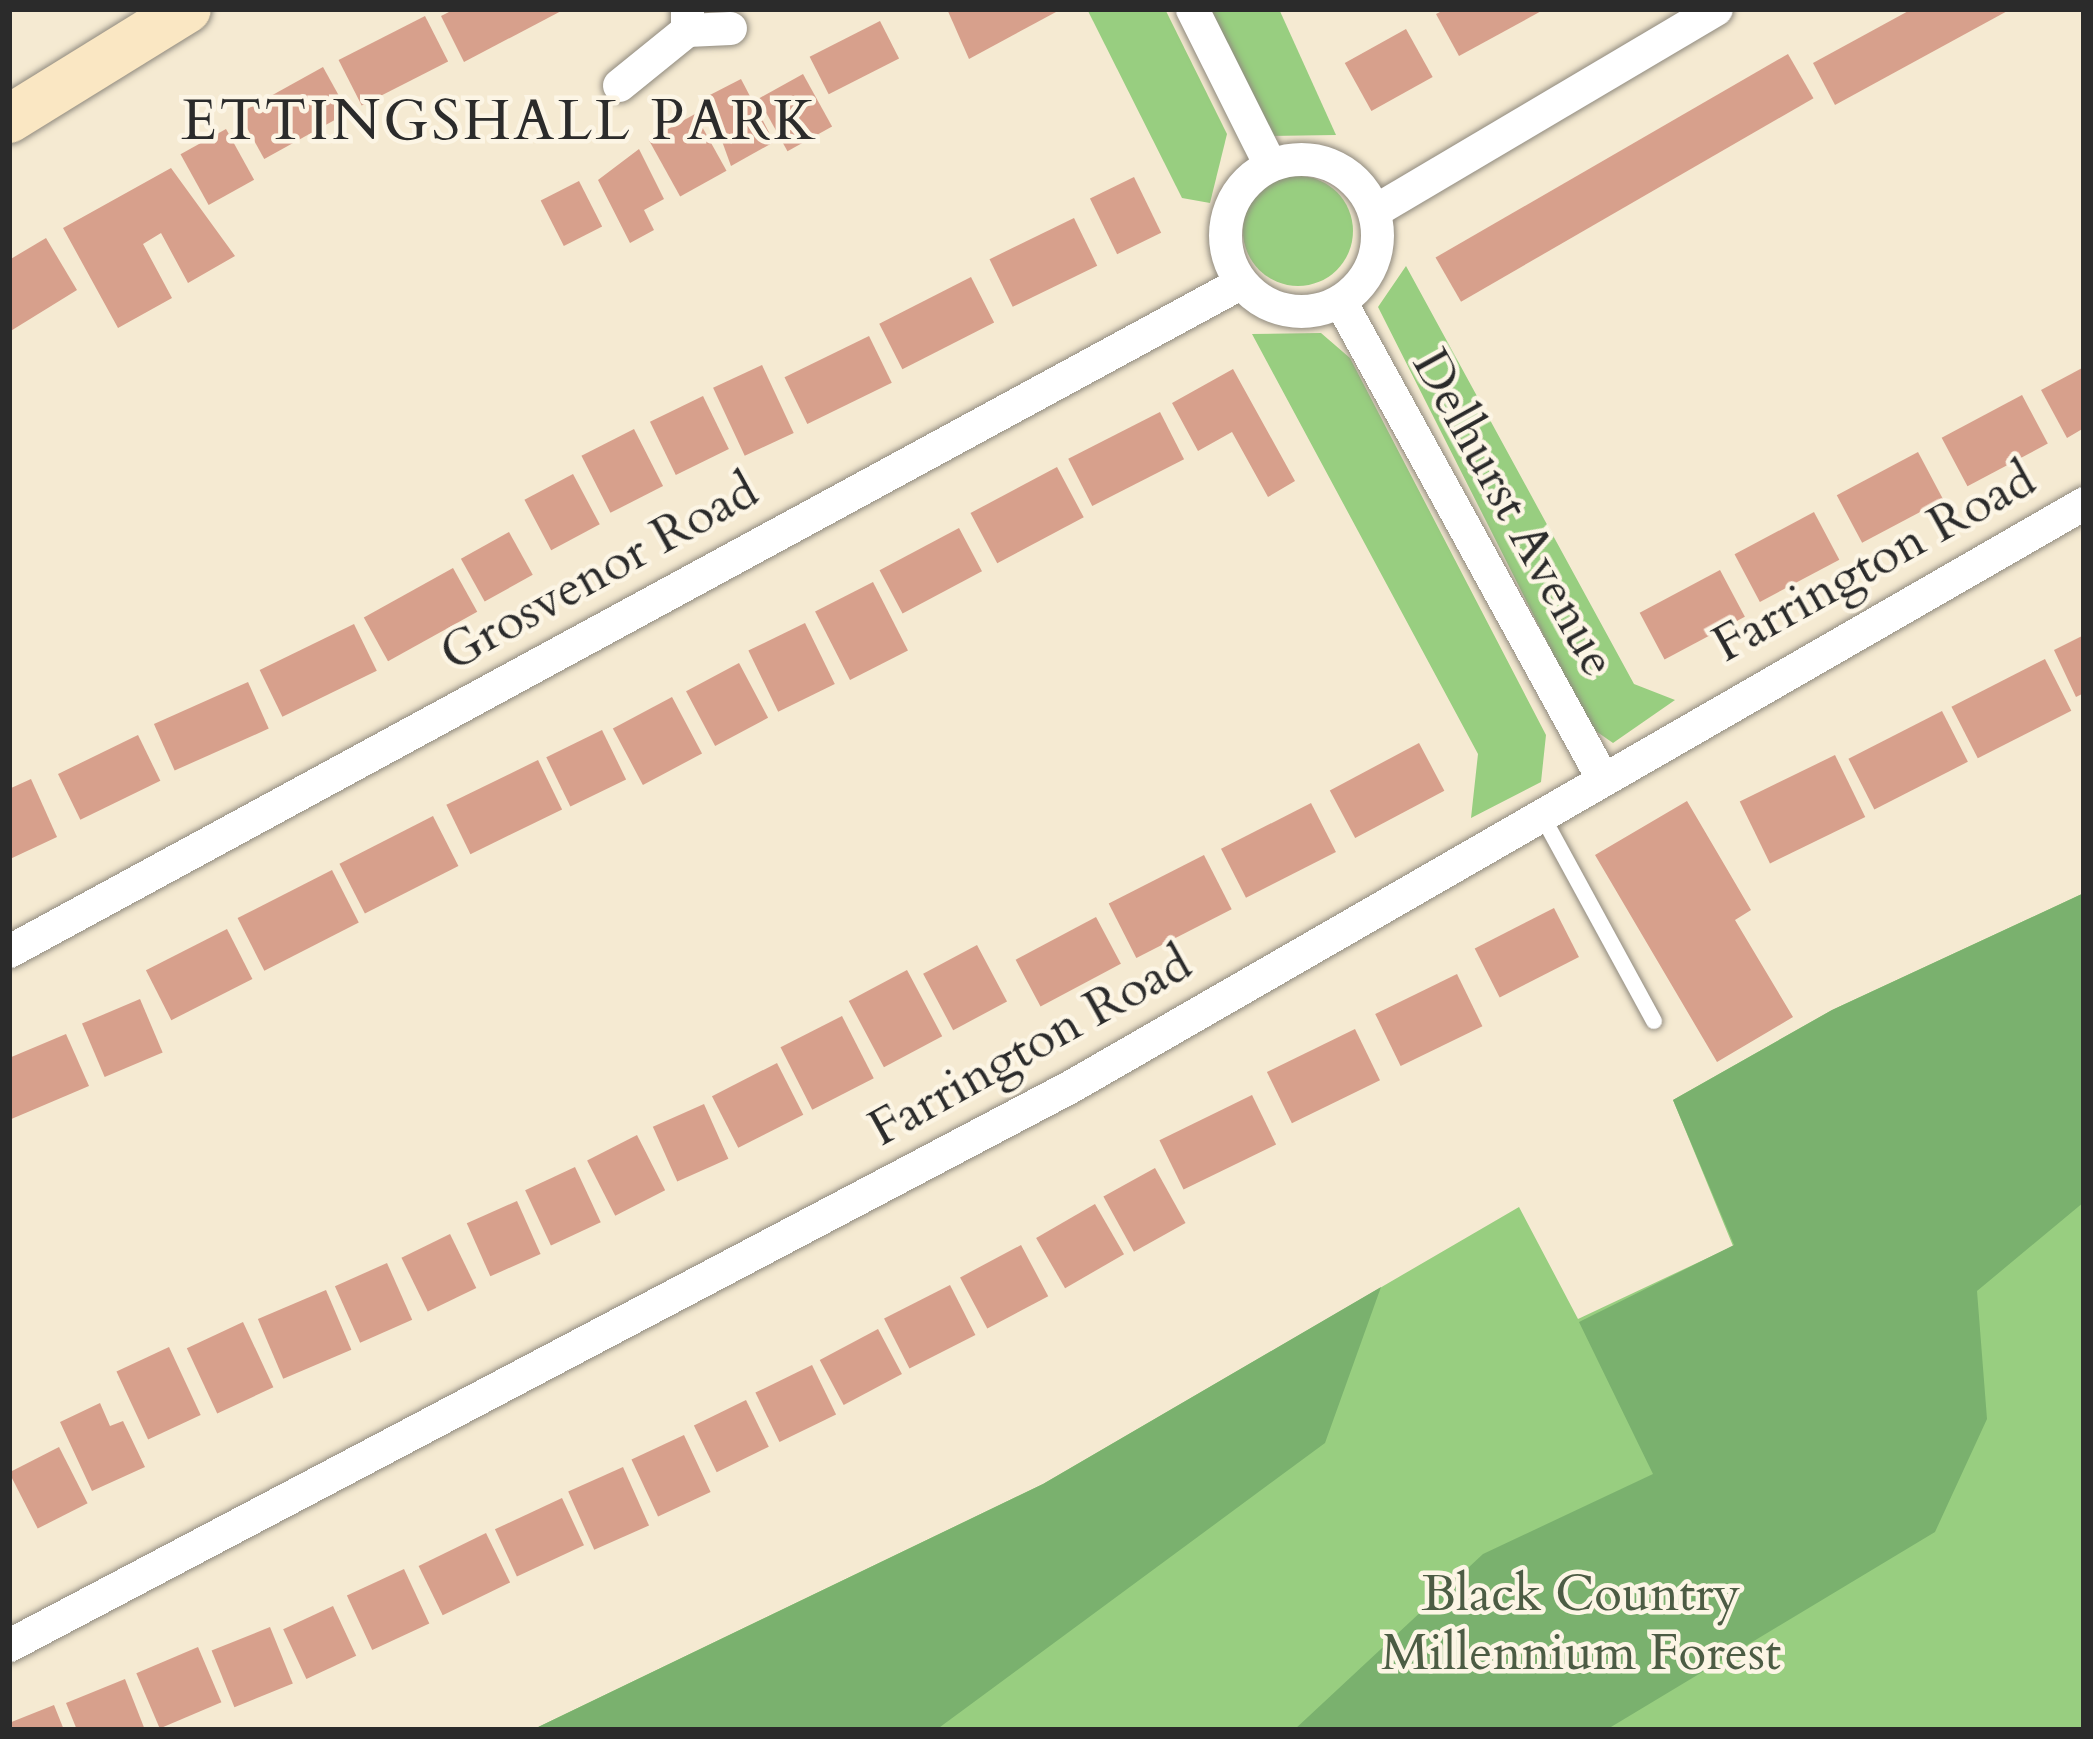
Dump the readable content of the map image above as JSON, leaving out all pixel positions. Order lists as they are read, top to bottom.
{
  "streets": {
    "street": ["Delhurst Avenue", "Farrington Road", "Grosvenor Road"]
  },
  "crossings": [
    ["Delhurst Avenue", "Farrington Road"],
    ["Delhurst Avenue", "Grosvenor Road"]
  ],
  "districts": ["ETTINGSHALL PARK"],
  "parks": ["Black Country Millennium Forest"]
}
